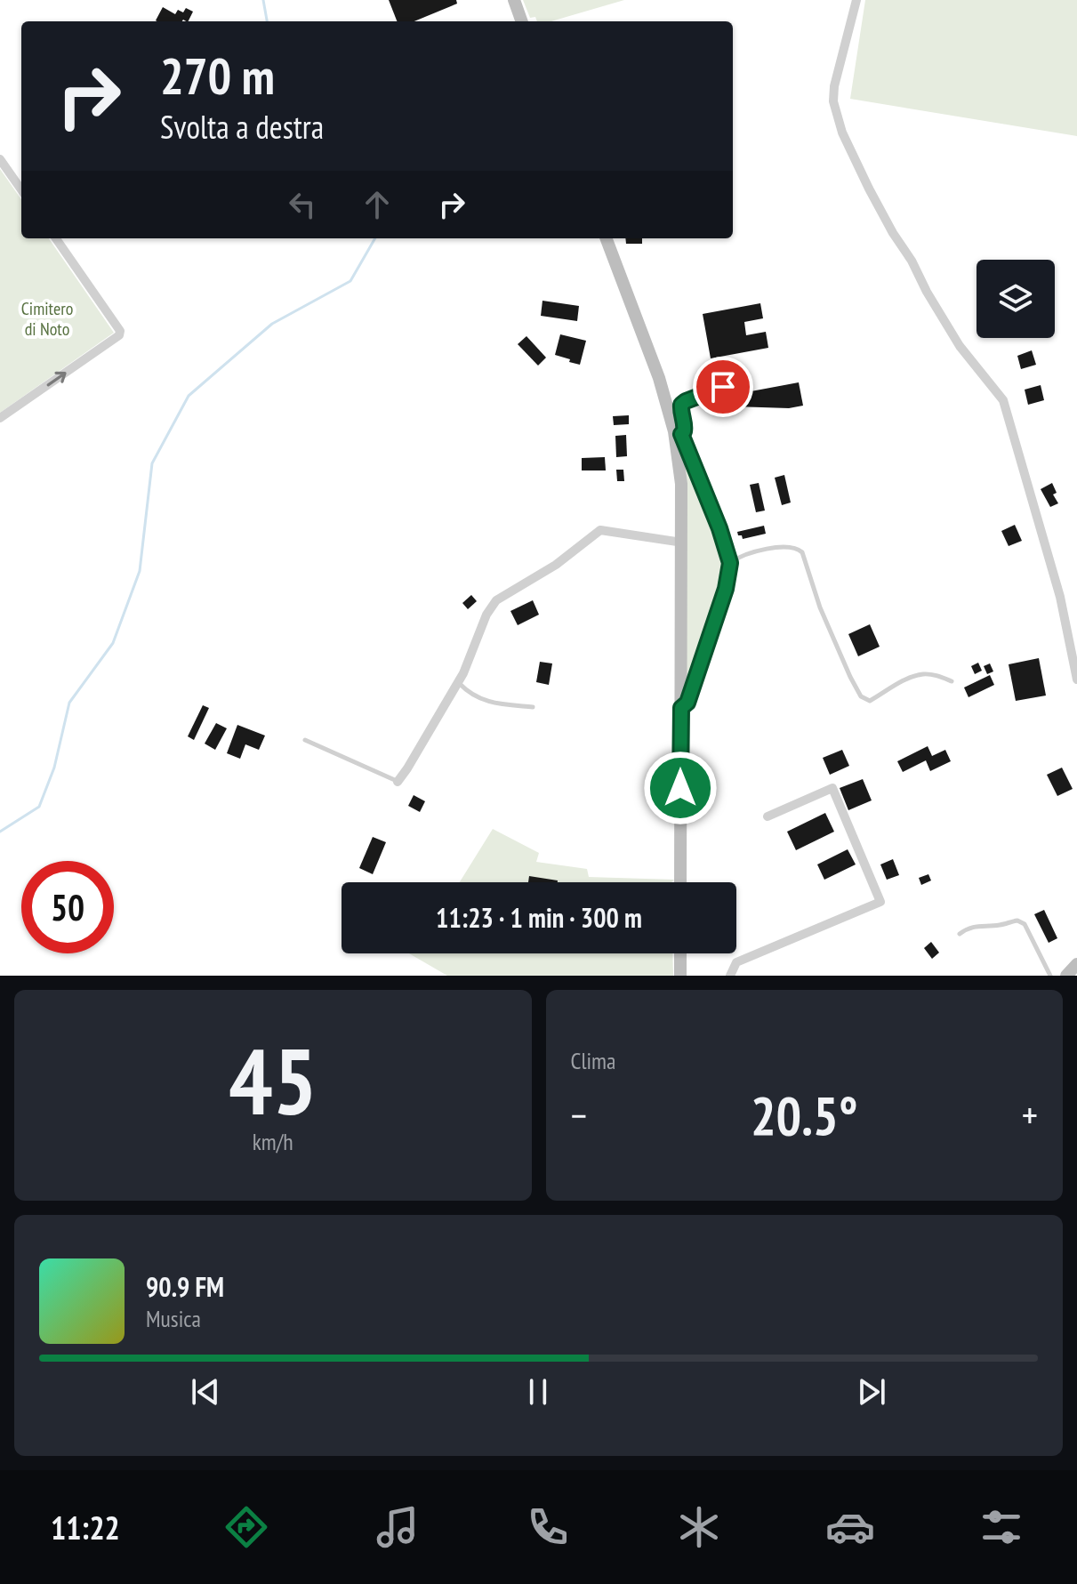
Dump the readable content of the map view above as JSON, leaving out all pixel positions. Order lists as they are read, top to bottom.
{
  "parks": ["Cimitero di Noto"],
  "page": {
    "turn": ["270 m", "Svolta a destra"],
    "limit": "50",
    "trip": "11:23 · 1 min · 300 m",
    "tile": [
      ["45", "km/h"],
      "Clima"
    ],
    "heat": ["−", "20.5°", "+"],
    "song": ["90.9 FM", "Musica"],
    "tabs": "11:22"
  }
}
